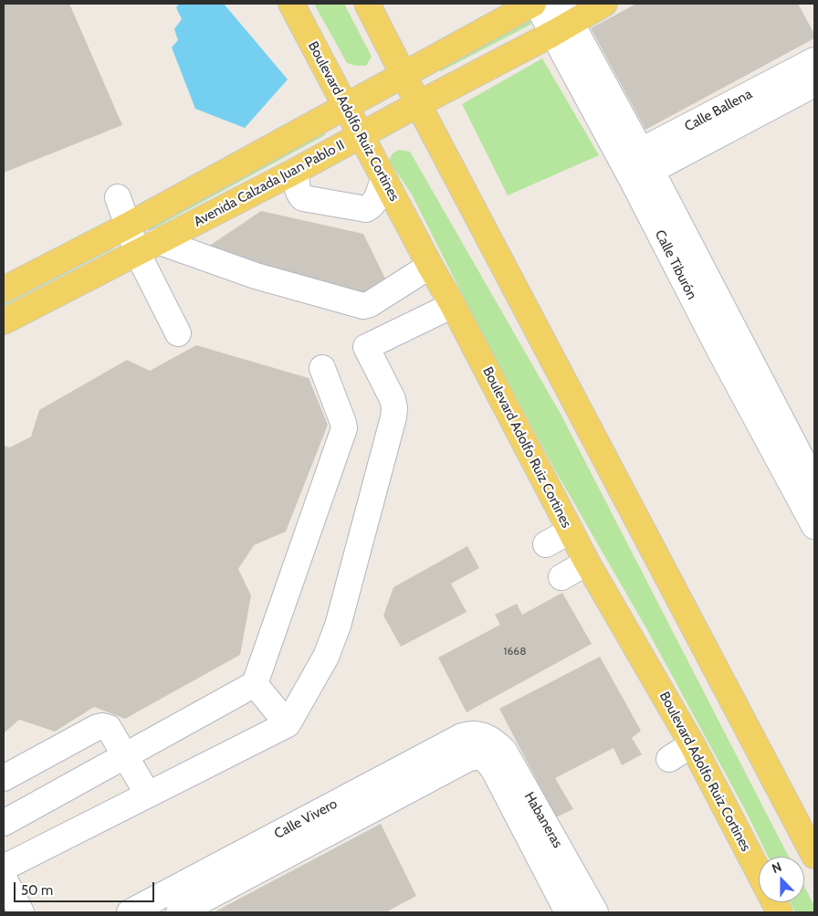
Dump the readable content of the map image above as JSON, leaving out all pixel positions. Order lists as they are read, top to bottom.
{
  "streets": {
    "main road": ["Boulevard Adolfo Ruiz Cortines", "Avenida Calzada Juan Pablo II"],
    "street": [
      "Calle Ballena",
      "Calle Tiburón",
      "Calle Vivero",
      "Habaneras"
    ]
  },
  "crossings": [
    ["Calle Ballena", "Calle Tiburón"],
    ["Boulevard Adolfo Ruiz Cortines", "Avenida Calzada Juan Pablo II"],
    ["Avenida Calzada Juan Pablo II", "Calle Tiburón"],
    ["Calle Vivero", "Habaneras"]
  ],
  "house_numbers": ["1668"],
  "scale_bar": "50 m",
  "north": "top"
}
